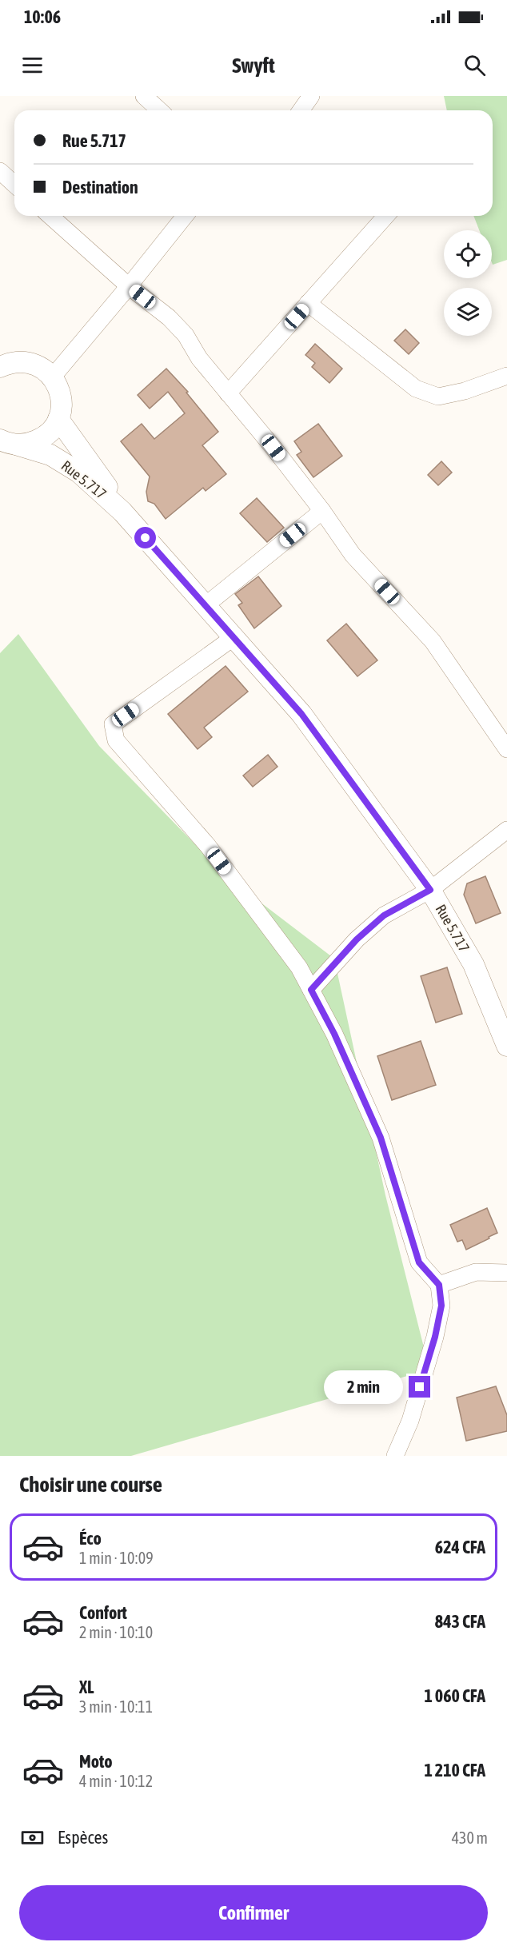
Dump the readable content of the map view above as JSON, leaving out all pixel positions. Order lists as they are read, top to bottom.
{
  "streets": {
    "street": ["Rue 5.717"]
  },
  "page": {
    "status": "10:06",
    "header": "Swyft",
    "banner": ["Rue 5.717", "Destination"],
    "bubble": "2 min",
    "heading": "Choisir une course",
    "list": [
      {
        "name": "Éco",
        "note": "1 min · 10:09",
        "value": "624 CFA"
      },
      {
        "name": "Confort",
        "note": "2 min · 10:10",
        "value": "843 CFA"
      },
      {
        "name": "XL",
        "note": "3 min · 10:11",
        "value": "1 060 CFA"
      },
      {
        "name": "Moto",
        "note": "4 min · 10:12",
        "value": "1 210 CFA"
      }
    ],
    "pay": ["Espèces", "430 m"],
    "buttons": "Confirmer"
  }
}
